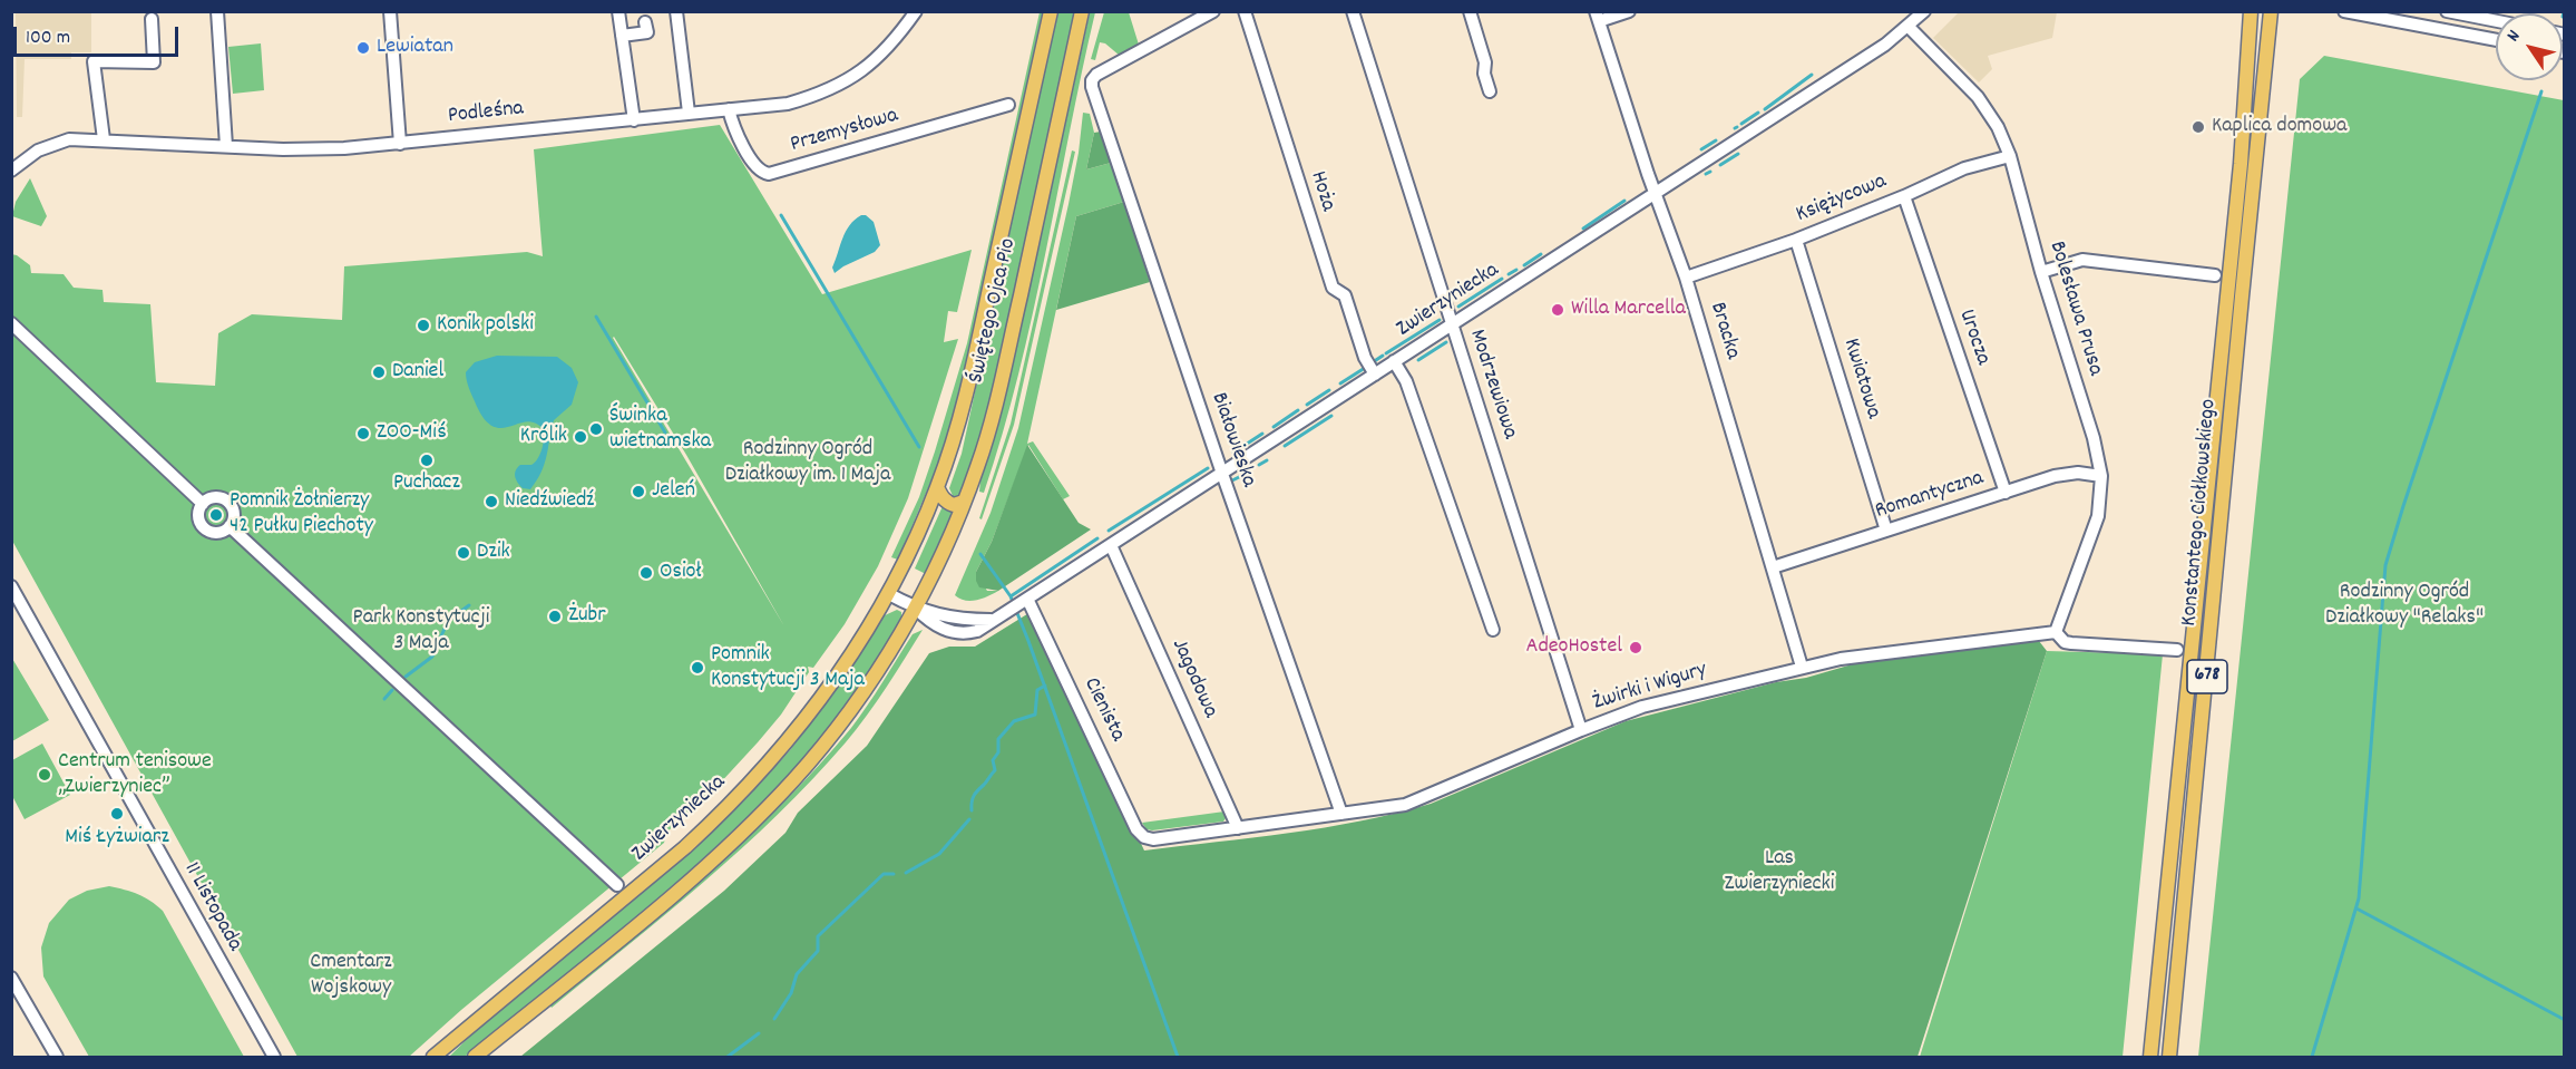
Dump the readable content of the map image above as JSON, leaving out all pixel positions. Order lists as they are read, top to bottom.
{
  "streets": {
    "main road": [
      "Zwierzyniecka",
      "Świętego Ojca Pio",
      "Konstantego Ciołkowskiego",
      "678"
    ],
    "street": [
      "Podleśna",
      "Przemysłowa",
      "Hoża",
      "Księżycowa",
      "Bolesława Prusa",
      "Bracka",
      "Urocza",
      "Kwiatowa",
      "Modrzewiowa",
      "Białowieska",
      "Romantyczna",
      "Jagodowa",
      "Żwirki i Wigury",
      "Cienista",
      "11 Listopada"
    ]
  },
  "crossings": [
    ["Podleśna", "Przemysłowa"],
    ["Hoża", "Zwierzyniecka"],
    ["Księżycowa", "Bolesława Prusa"],
    ["Księżycowa", "Bracka"],
    ["Księżycowa", "Urocza"],
    ["Księżycowa", "Kwiatowa"],
    ["Zwierzyniecka", "Bolesława Prusa"],
    ["Zwierzyniecka", "Świętego Ojca Pio"],
    ["Zwierzyniecka", "Bracka"],
    ["Zwierzyniecka", "Modrzewiowa"],
    ["Zwierzyniecka", "Białowieska"],
    ["Zwierzyniecka", "Jagodowa"],
    ["Zwierzyniecka", "Cienista"],
    ["Bolesława Prusa", "Romantyczna"],
    ["Bolesława Prusa", "Żwirki i Wigury"],
    ["Bracka", "Romantyczna"],
    ["Bracka", "Żwirki i Wigury"],
    ["Urocza", "Romantyczna"],
    ["Kwiatowa", "Romantyczna"],
    ["Modrzewiowa", "Żwirki i Wigury"],
    ["Białowieska", "Żwirki i Wigury"],
    ["Jagodowa", "Żwirki i Wigury"],
    ["Żwirki i Wigury", "Cienista"]
  ],
  "parks": [
    "Rodzinny Ogród Działkowy im. 1 Maja",
    "Rodzinny Ogród Działkowy \"Relaks\"",
    "Park Konstytucji 3 Maja",
    "Las Zwierzyniecki",
    "Cmentarz Wojskowy"
  ],
  "places": [
    "Lewiatan",
    "Kaplica domowa",
    "Willa Marcella",
    "Konik polski",
    "Daniel",
    "Świnka wietnamska",
    "ZOO-Miś",
    "Królik",
    "Puchacz",
    "Jeleń",
    "Niedźwiedź",
    "Pomnik Żołnierzy 42 Pułku Piechoty",
    "Dzik",
    "Osioł",
    "Żubr",
    "AdeoHostel",
    "Pomnik Konstytucji 3 Maja",
    "Centrum tenisowe „Zwierzyniec”",
    "Miś Łyżwiarz"
  ],
  "scale_bar": "100 m",
  "north": "top left"
}
